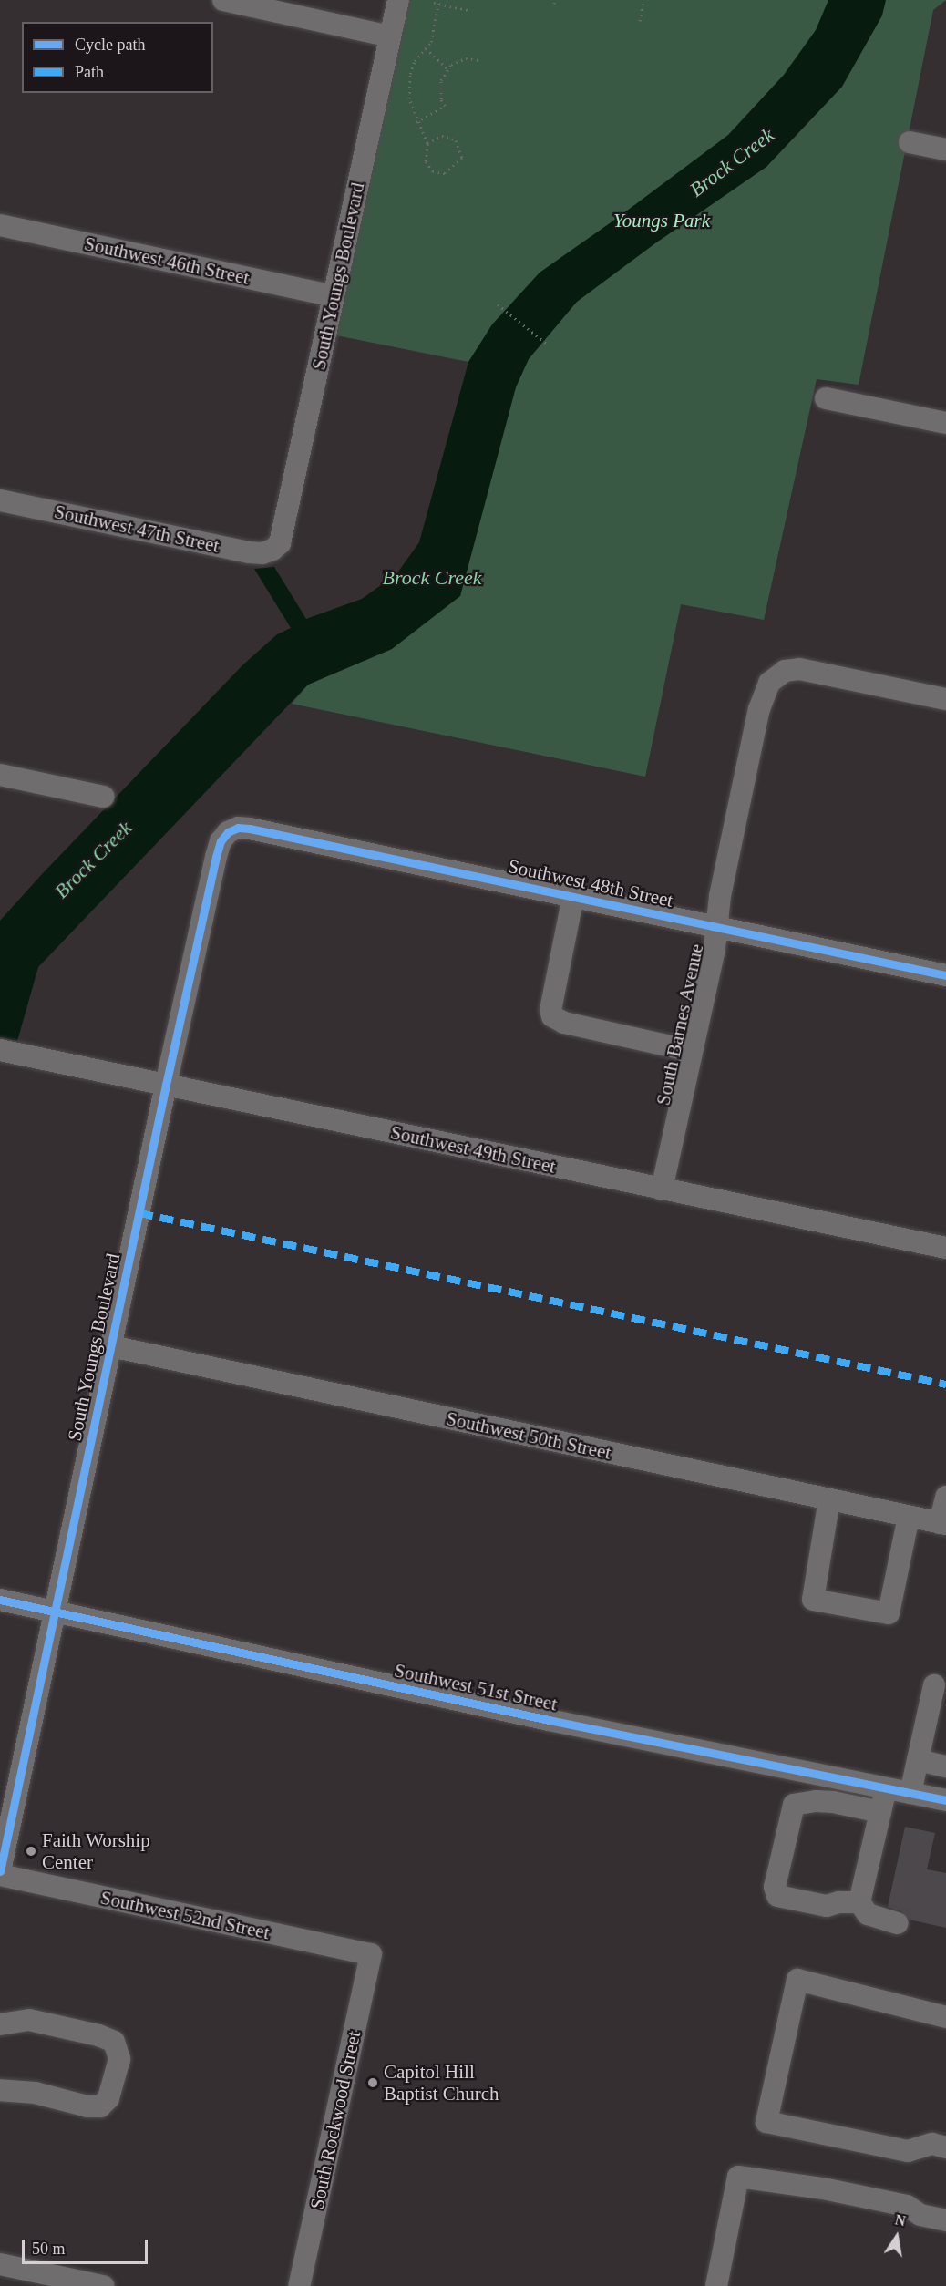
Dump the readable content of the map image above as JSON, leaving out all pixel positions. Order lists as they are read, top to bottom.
{
  "streets": {
    "street": [
      "Southwest 46th Street",
      "South Youngs Boulevard",
      "Southwest 47th Street",
      "Southwest 48th Street",
      "South Barnes Avenue",
      "Southwest 49th Street",
      "Southwest 50th Street",
      "Southwest 51st Street",
      "Southwest 52nd Street",
      "South Rockwood Street"
    ]
  },
  "crossings": [
    ["Southwest 46th Street", "South Youngs Boulevard"],
    ["South Youngs Boulevard", "Southwest 47th Street"],
    ["South Youngs Boulevard", "Southwest 48th Street"],
    ["South Youngs Boulevard", "Southwest 49th Street"],
    ["South Youngs Boulevard", "Southwest 50th Street"],
    ["South Youngs Boulevard", "Southwest 51st Street"],
    ["South Youngs Boulevard", "Southwest 52nd Street"],
    ["Southwest 48th Street", "South Barnes Avenue"],
    ["South Barnes Avenue", "Southwest 49th Street"],
    ["Southwest 52nd Street", "South Rockwood Street"]
  ],
  "water": ["Brock Creek"],
  "parks": ["Youngs Park"],
  "places": ["Faith Worship Center", "Capitol Hill Baptist Church"],
  "legend": ["Cycle path", "Path"],
  "scale_bar": "50 m",
  "north": "top"
}
